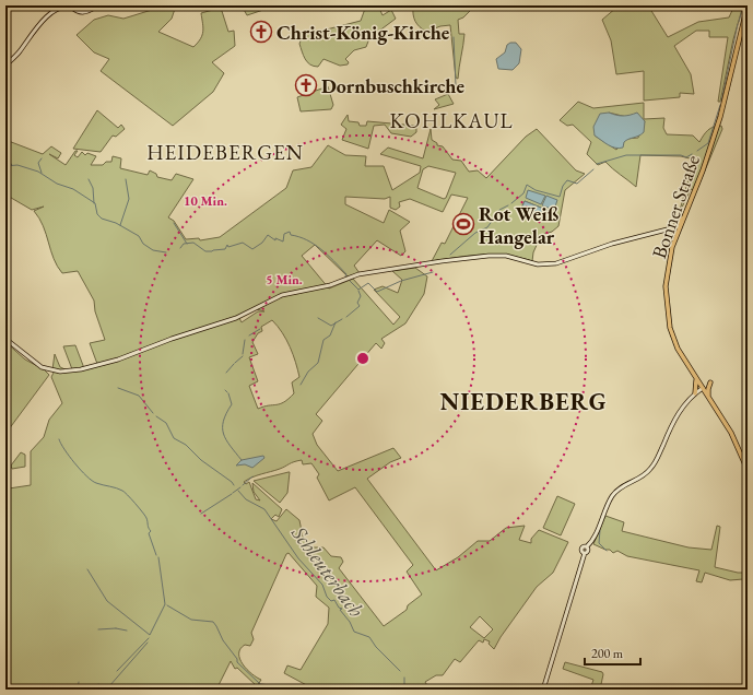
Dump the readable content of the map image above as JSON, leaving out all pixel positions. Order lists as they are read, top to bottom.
{
  "streets": {
    "main road": ["Bonner Straße"]
  },
  "districts": ["KOHLKAUL", "HEIDEBERGEN", "NIEDERBERG"],
  "water": ["Schleuterbach"],
  "places": {
    "church": ["Christ-König-Kirche", "Dornbuschkirche"],
    "sports": ["Rot Weiß Hangelar"]
  },
  "scale_bar": "200 m",
  "rings": ["10 Min.", "5 Min."]
}
